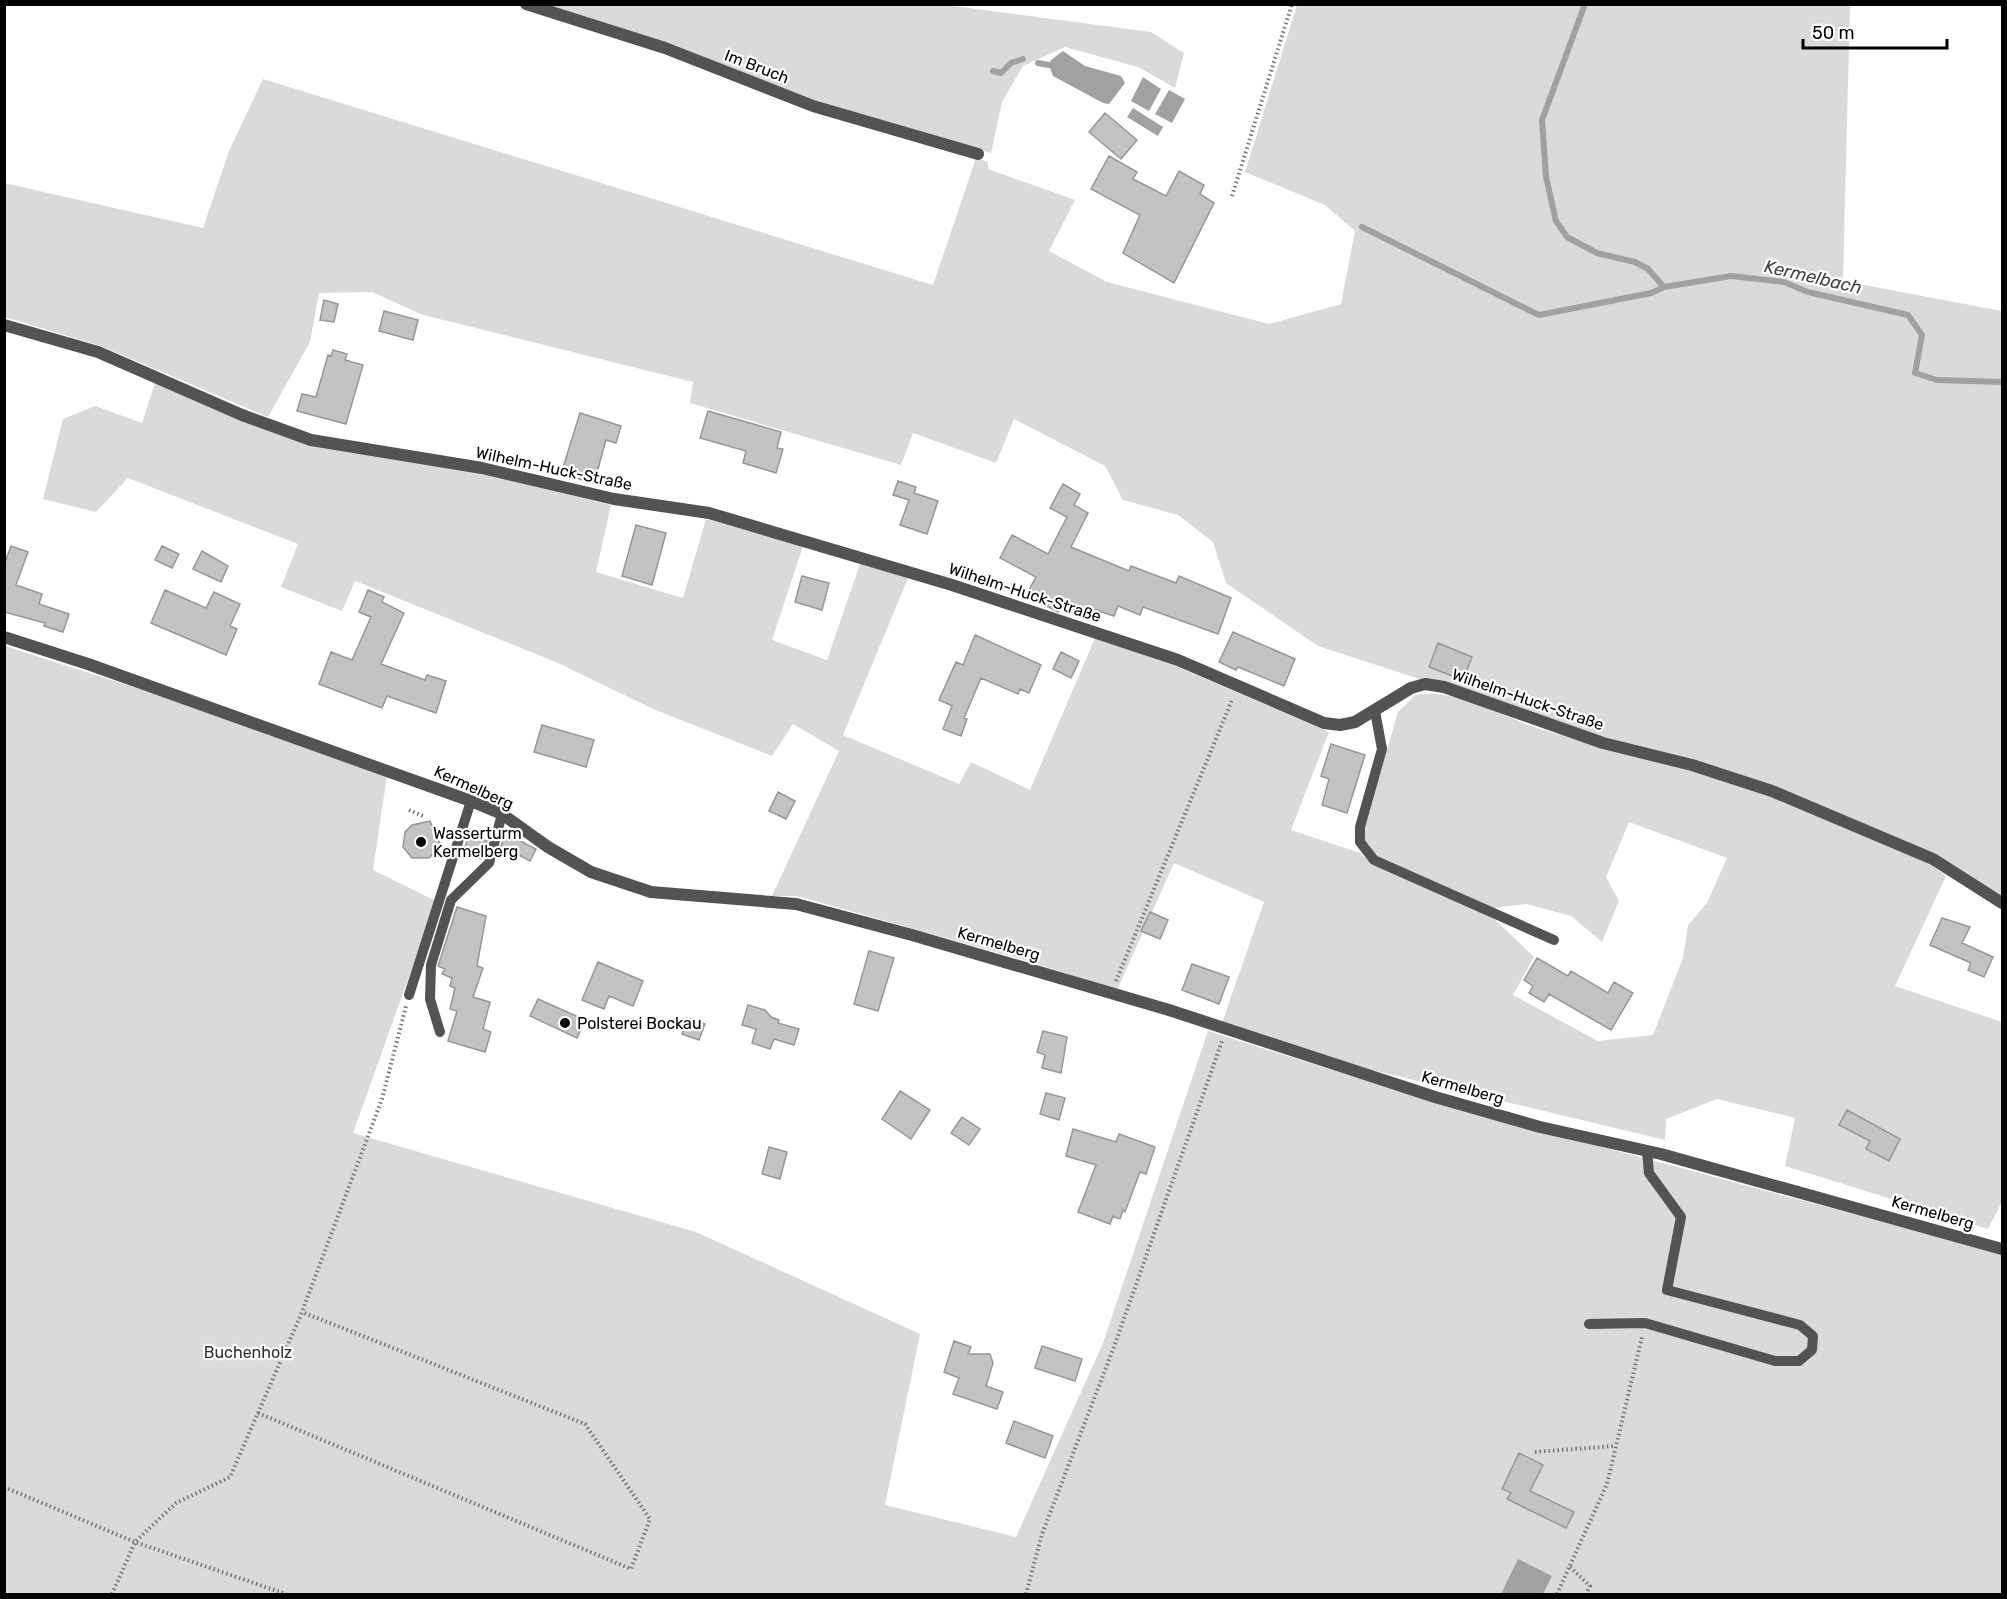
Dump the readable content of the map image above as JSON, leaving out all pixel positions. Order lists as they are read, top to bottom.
{
  "streets": {
    "street": ["Im Bruch", "Wilhelm-Huck-Straße", "Kermelberg"]
  },
  "water": ["Kermelbach"],
  "parks": ["Buchenholz"],
  "places": ["Wasserturm Kermelberg", "Polsterei Bockau"],
  "scale_bar": "50 m"
}
